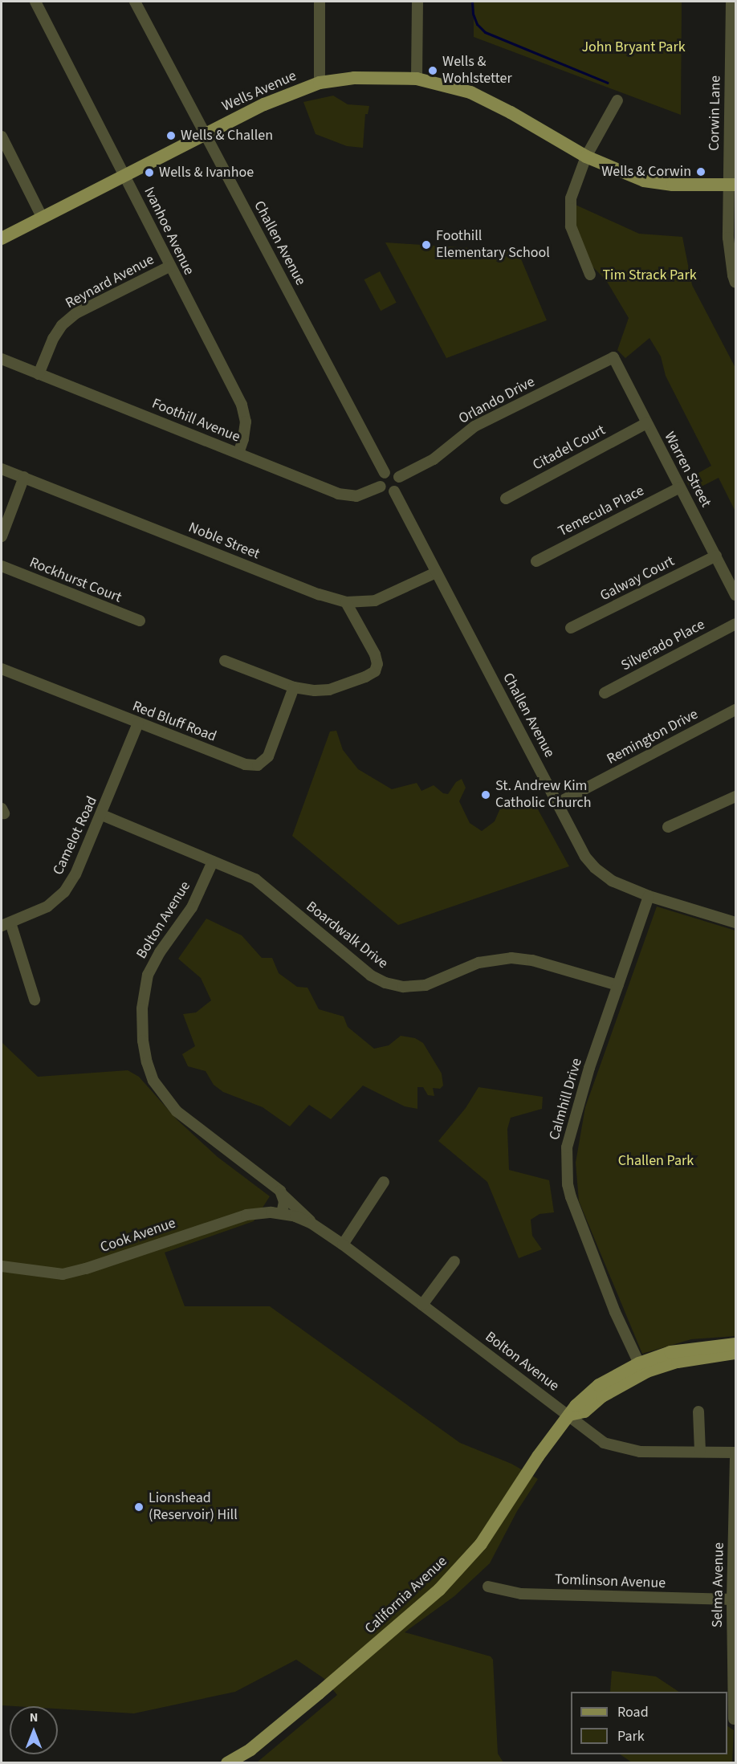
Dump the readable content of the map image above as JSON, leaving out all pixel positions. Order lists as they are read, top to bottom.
{
  "streets": {
    "main road": ["Wells Avenue", "California Avenue"],
    "street": [
      "Corwin Lane",
      "Ivanhoe Avenue",
      "Challen Avenue",
      "Reynard Avenue",
      "Orlando Drive",
      "Foothill Avenue",
      "Citadel Court",
      "Warren Street",
      "Temecula Place",
      "Noble Street",
      "Galway Court",
      "Rockhurst Court",
      "Silverado Place",
      "Red Bluff Road",
      "Remington Drive",
      "Camelot Road",
      "Bolton Avenue",
      "Boardwalk Drive",
      "Calmhill Drive",
      "Cook Avenue",
      "Tomlinson Avenue",
      "Selma Avenue"
    ]
  },
  "crossings": [
    ["Wells Avenue", "Corwin Lane"],
    ["Wells Avenue", "Ivanhoe Avenue"],
    ["Wells Avenue", "Challen Avenue"],
    ["Ivanhoe Avenue", "Reynard Avenue"],
    ["Ivanhoe Avenue", "Foothill Avenue"],
    ["Challen Avenue", "Orlando Drive"],
    ["Challen Avenue", "Foothill Avenue"],
    ["Challen Avenue", "Noble Street"],
    ["Challen Avenue", "Remington Drive"],
    ["Challen Avenue", "Calmhill Drive"],
    ["Reynard Avenue", "Foothill Avenue"],
    ["Orlando Drive", "Foothill Avenue"],
    ["Orlando Drive", "Warren Street"],
    ["Citadel Court", "Warren Street"],
    ["Warren Street", "Temecula Place"],
    ["Warren Street", "Galway Court"],
    ["Red Bluff Road", "Camelot Road"],
    ["Camelot Road", "Boardwalk Drive"],
    ["Bolton Avenue", "Boardwalk Drive"],
    ["Bolton Avenue", "Cook Avenue"],
    ["Bolton Avenue", "Selma Avenue"],
    ["Bolton Avenue", "California Avenue"],
    ["Boardwalk Drive", "Calmhill Drive"],
    ["Calmhill Drive", "California Avenue"],
    ["Tomlinson Avenue", "Selma Avenue"]
  ],
  "parks": ["John Bryant Park", "Tim Strack Park", "Challen Park"],
  "places": [
    "Wells & Wohlstetter",
    "Wells & Challen",
    "Wells & Corwin",
    "Wells & Ivanhoe",
    "Foothill Elementary School",
    "St. Andrew Kim Catholic Church",
    "Lionshead (Reservoir) Hill"
  ],
  "legend": ["Road", "Park"],
  "north": "top"
}
